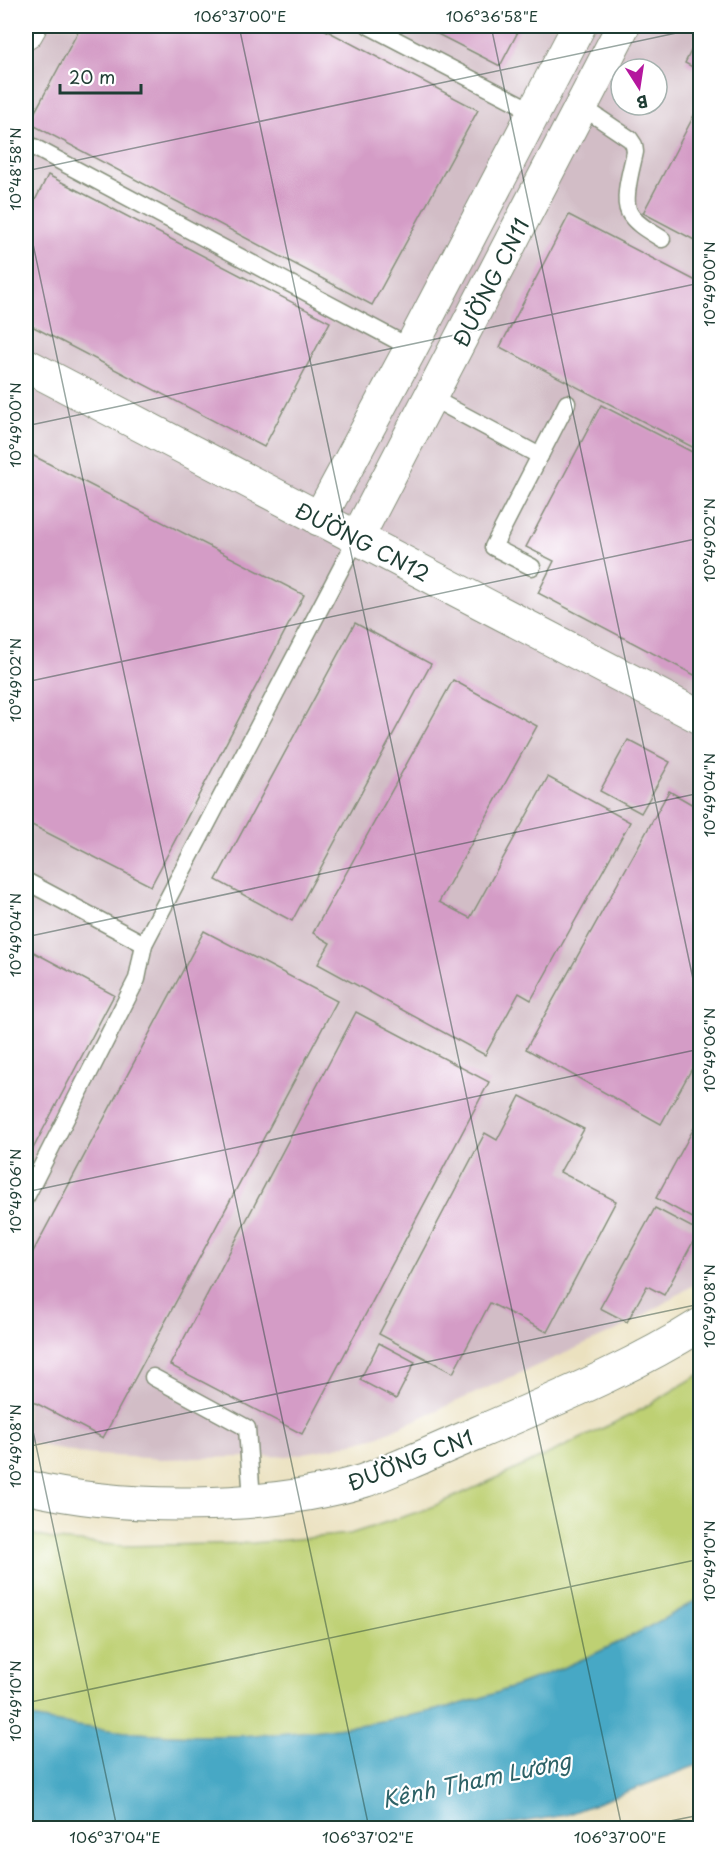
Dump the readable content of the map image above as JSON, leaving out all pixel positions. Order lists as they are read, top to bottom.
{
  "streets": {
    "street": ["ĐƯỜNG CN11", "ĐƯỜNG CN12", "ĐƯỜNG CN1"]
  },
  "crossings": [
    ["ĐƯỜNG CN11", "ĐƯỜNG CN12"]
  ],
  "water": ["Kênh Tham Lương"],
  "scale_bar": "20 m",
  "north": "bottom",
  "coordinates": [
    "106°37'00\"E",
    "106°36'58\"E",
    "10°48'58\"N",
    "10°49'00\"N",
    "10°49'02\"N",
    "10°49'04\"N",
    "10°49'06\"N",
    "10°49'08\"N",
    "10°49'10\"N",
    "106°37'04\"E",
    "106°37'02\"E"
  ]
}
